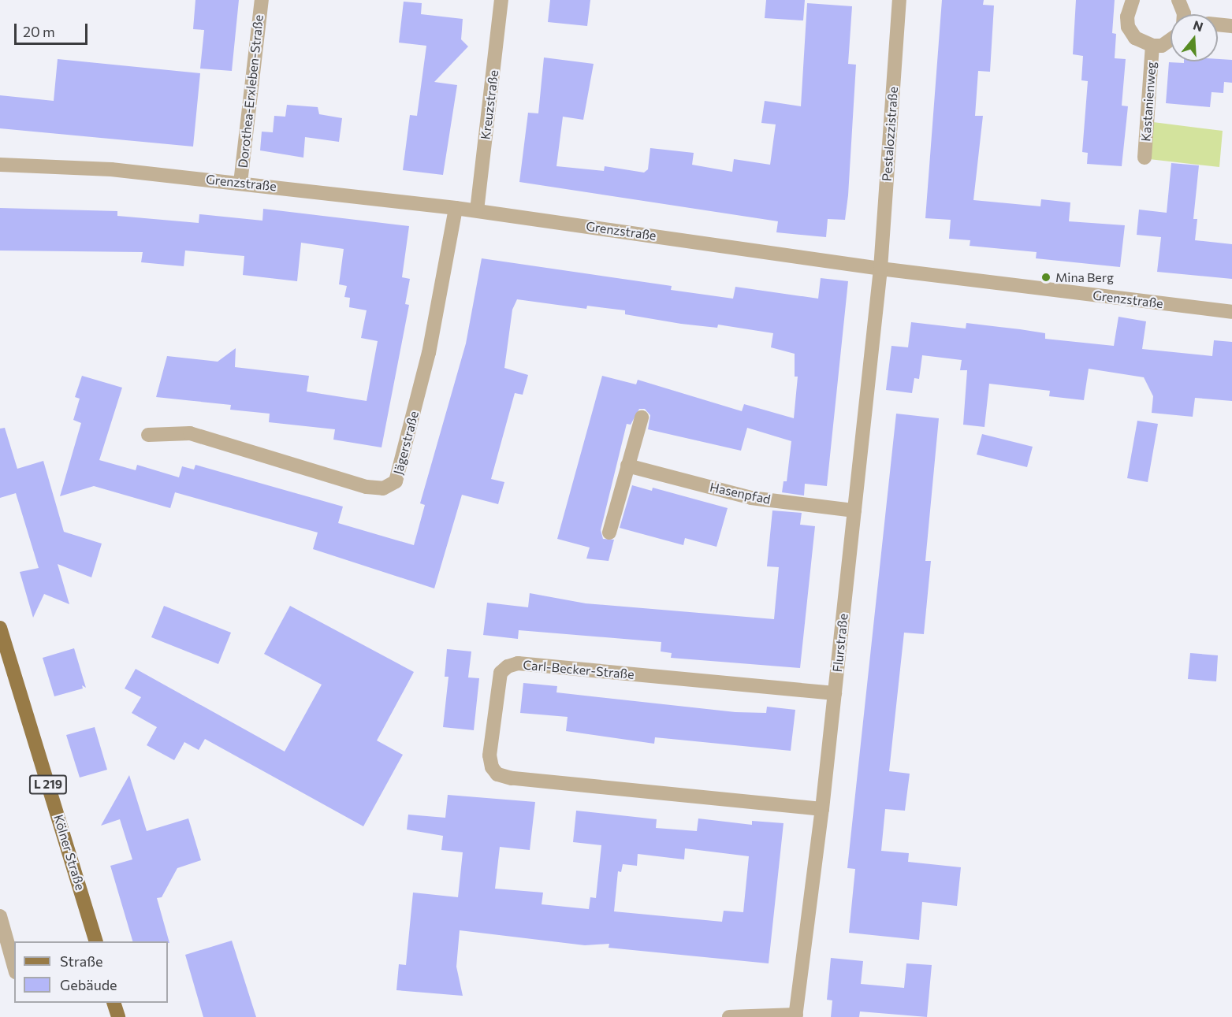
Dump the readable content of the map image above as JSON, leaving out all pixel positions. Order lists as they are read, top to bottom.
{
  "streets": {
    "main road": ["L 219", "Kölner Straße"],
    "street": [
      "Dorothea-Erxleben-Straße",
      "Kastanienweg",
      "Kreuzstraße",
      "Pestalozzistraße",
      "Grenzstraße",
      "Jägerstraße",
      "Hasenpfad",
      "Flurstraße",
      "Carl-Becker-Straße"
    ]
  },
  "crossings": [
    ["Dorothea-Erxleben-Straße", "Grenzstraße"],
    ["Kreuzstraße", "Grenzstraße"],
    ["Pestalozzistraße", "Grenzstraße"],
    ["Pestalozzistraße", "Flurstraße"],
    ["Grenzstraße", "Jägerstraße"],
    ["Grenzstraße", "Flurstraße"],
    ["Hasenpfad", "Flurstraße"],
    ["Flurstraße", "Carl-Becker-Straße"]
  ],
  "places": ["Mina Berg"],
  "legend": ["Straße", "Gebäude"],
  "scale_bar": "20 m",
  "north": "top"
}
